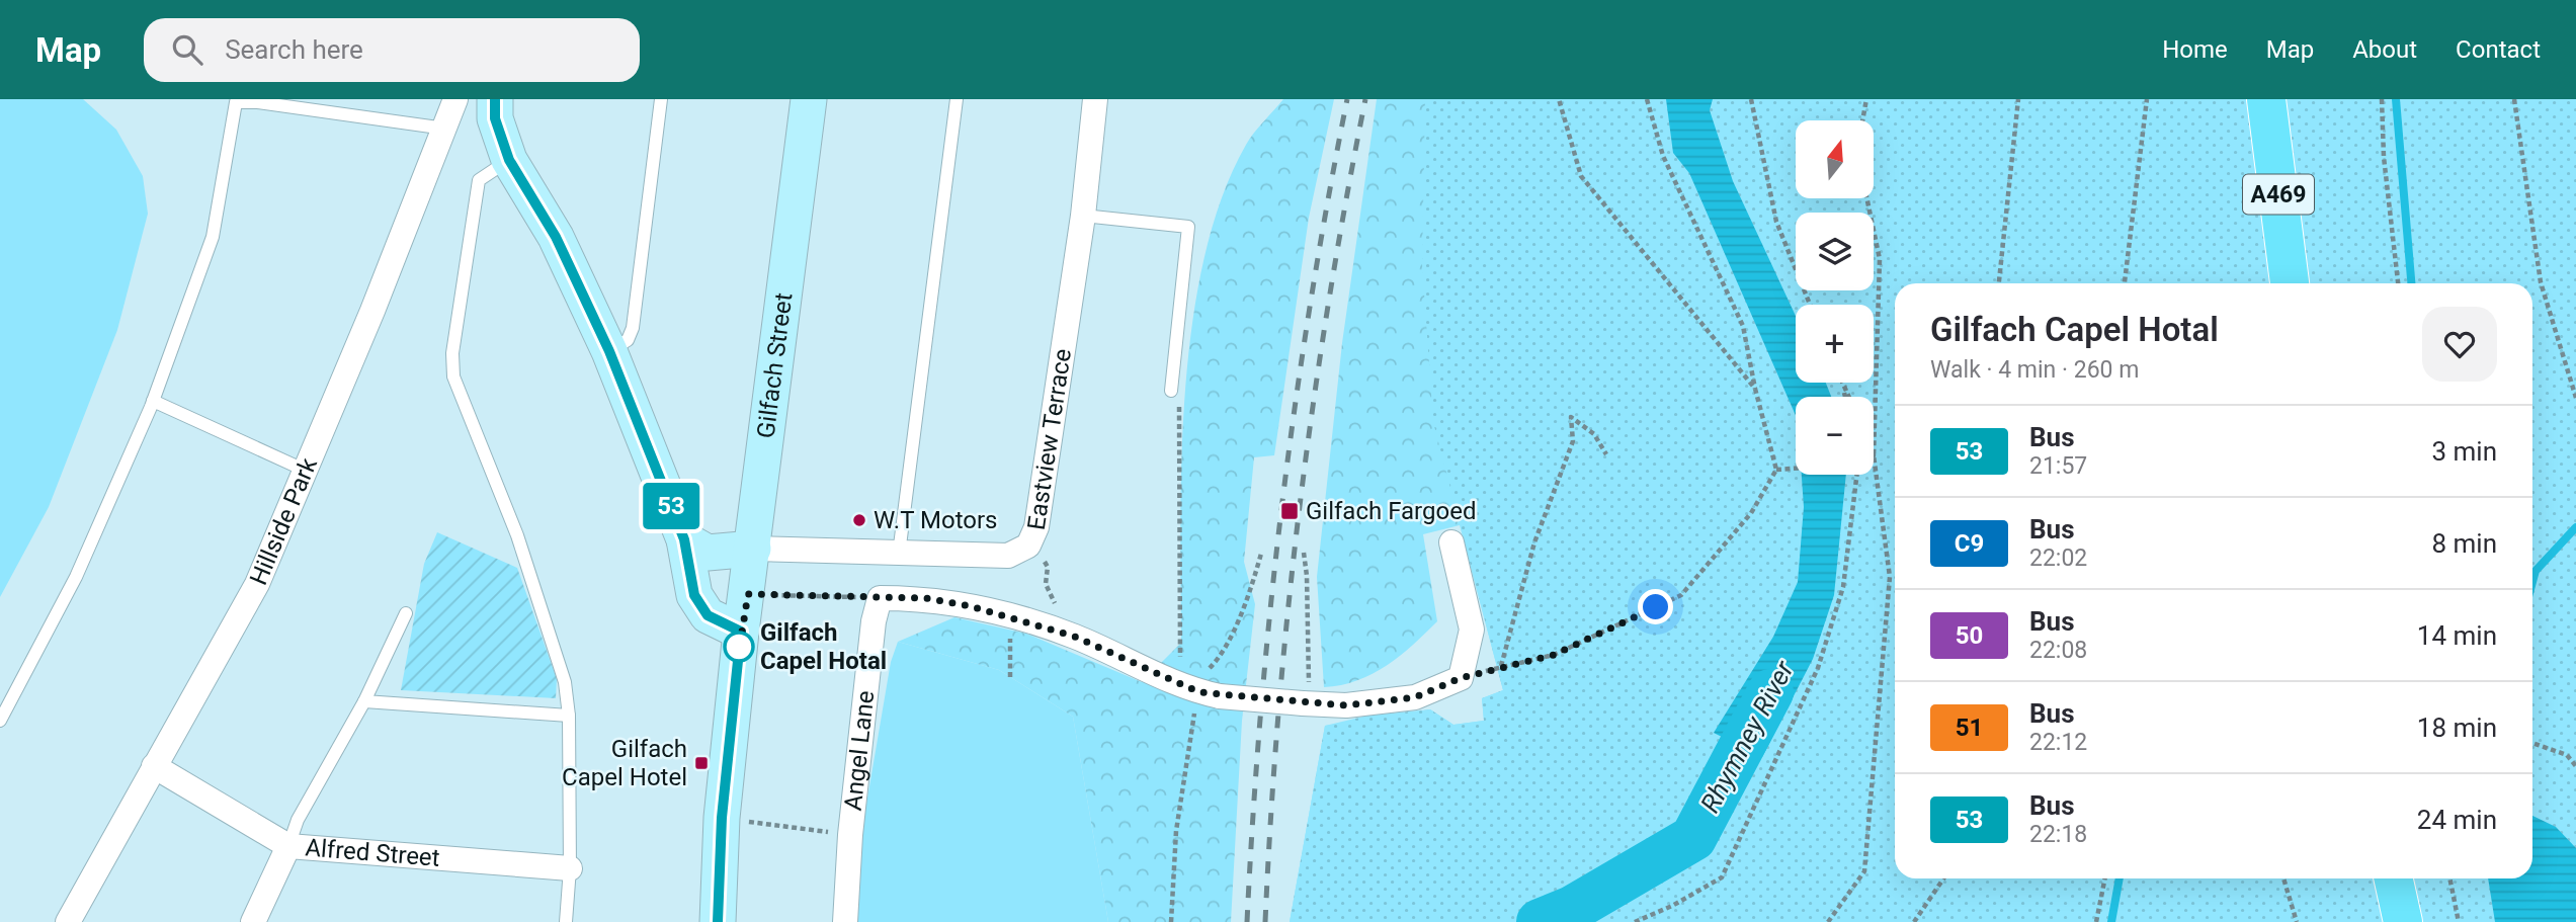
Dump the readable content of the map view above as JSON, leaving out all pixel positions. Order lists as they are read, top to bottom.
{
  "streets": {
    "main road": ["A469"],
    "street": [
      "Gilfach Street",
      "Eastview Terrace",
      "Hillside Park",
      "Angel Lane",
      "Alfred Street"
    ]
  },
  "crossings": [
    ["Gilfach Street", "Eastview Terrace"],
    ["Hillside Park", "Alfred Street"]
  ],
  "water": ["Rhymney River"],
  "places": {
    "transit": ["Gilfach Fargoed", "Gilfach Capel Hotel"],
    "other": ["W.T Motors", "Gilfach Capel Hotal"]
  },
  "lines": ["bus line 53"],
  "north": "top",
  "page": {
    "header": "Map",
    "search": "Search here",
    "nav": [
      "Home",
      "Map",
      "About",
      "Contact"
    ],
    "on_map": "53",
    "map_buttons": ["+", "−"],
    "heading": ["Gilfach Capel Hotal", "Walk · 4 min · 260 m"],
    "list": [
      {
        "mark": "53",
        "name": "Bus",
        "note": "21:57",
        "value": "3 min"
      },
      {
        "mark": "C9",
        "name": "Bus",
        "note": "22:02",
        "value": "8 min"
      },
      {
        "mark": "50",
        "name": "Bus",
        "note": "22:08",
        "value": "14 min"
      },
      {
        "mark": "51",
        "name": "Bus",
        "note": "22:12",
        "value": "18 min"
      },
      {
        "mark": "53",
        "name": "Bus",
        "note": "22:18",
        "value": "24 min"
      }
    ]
  }
}
